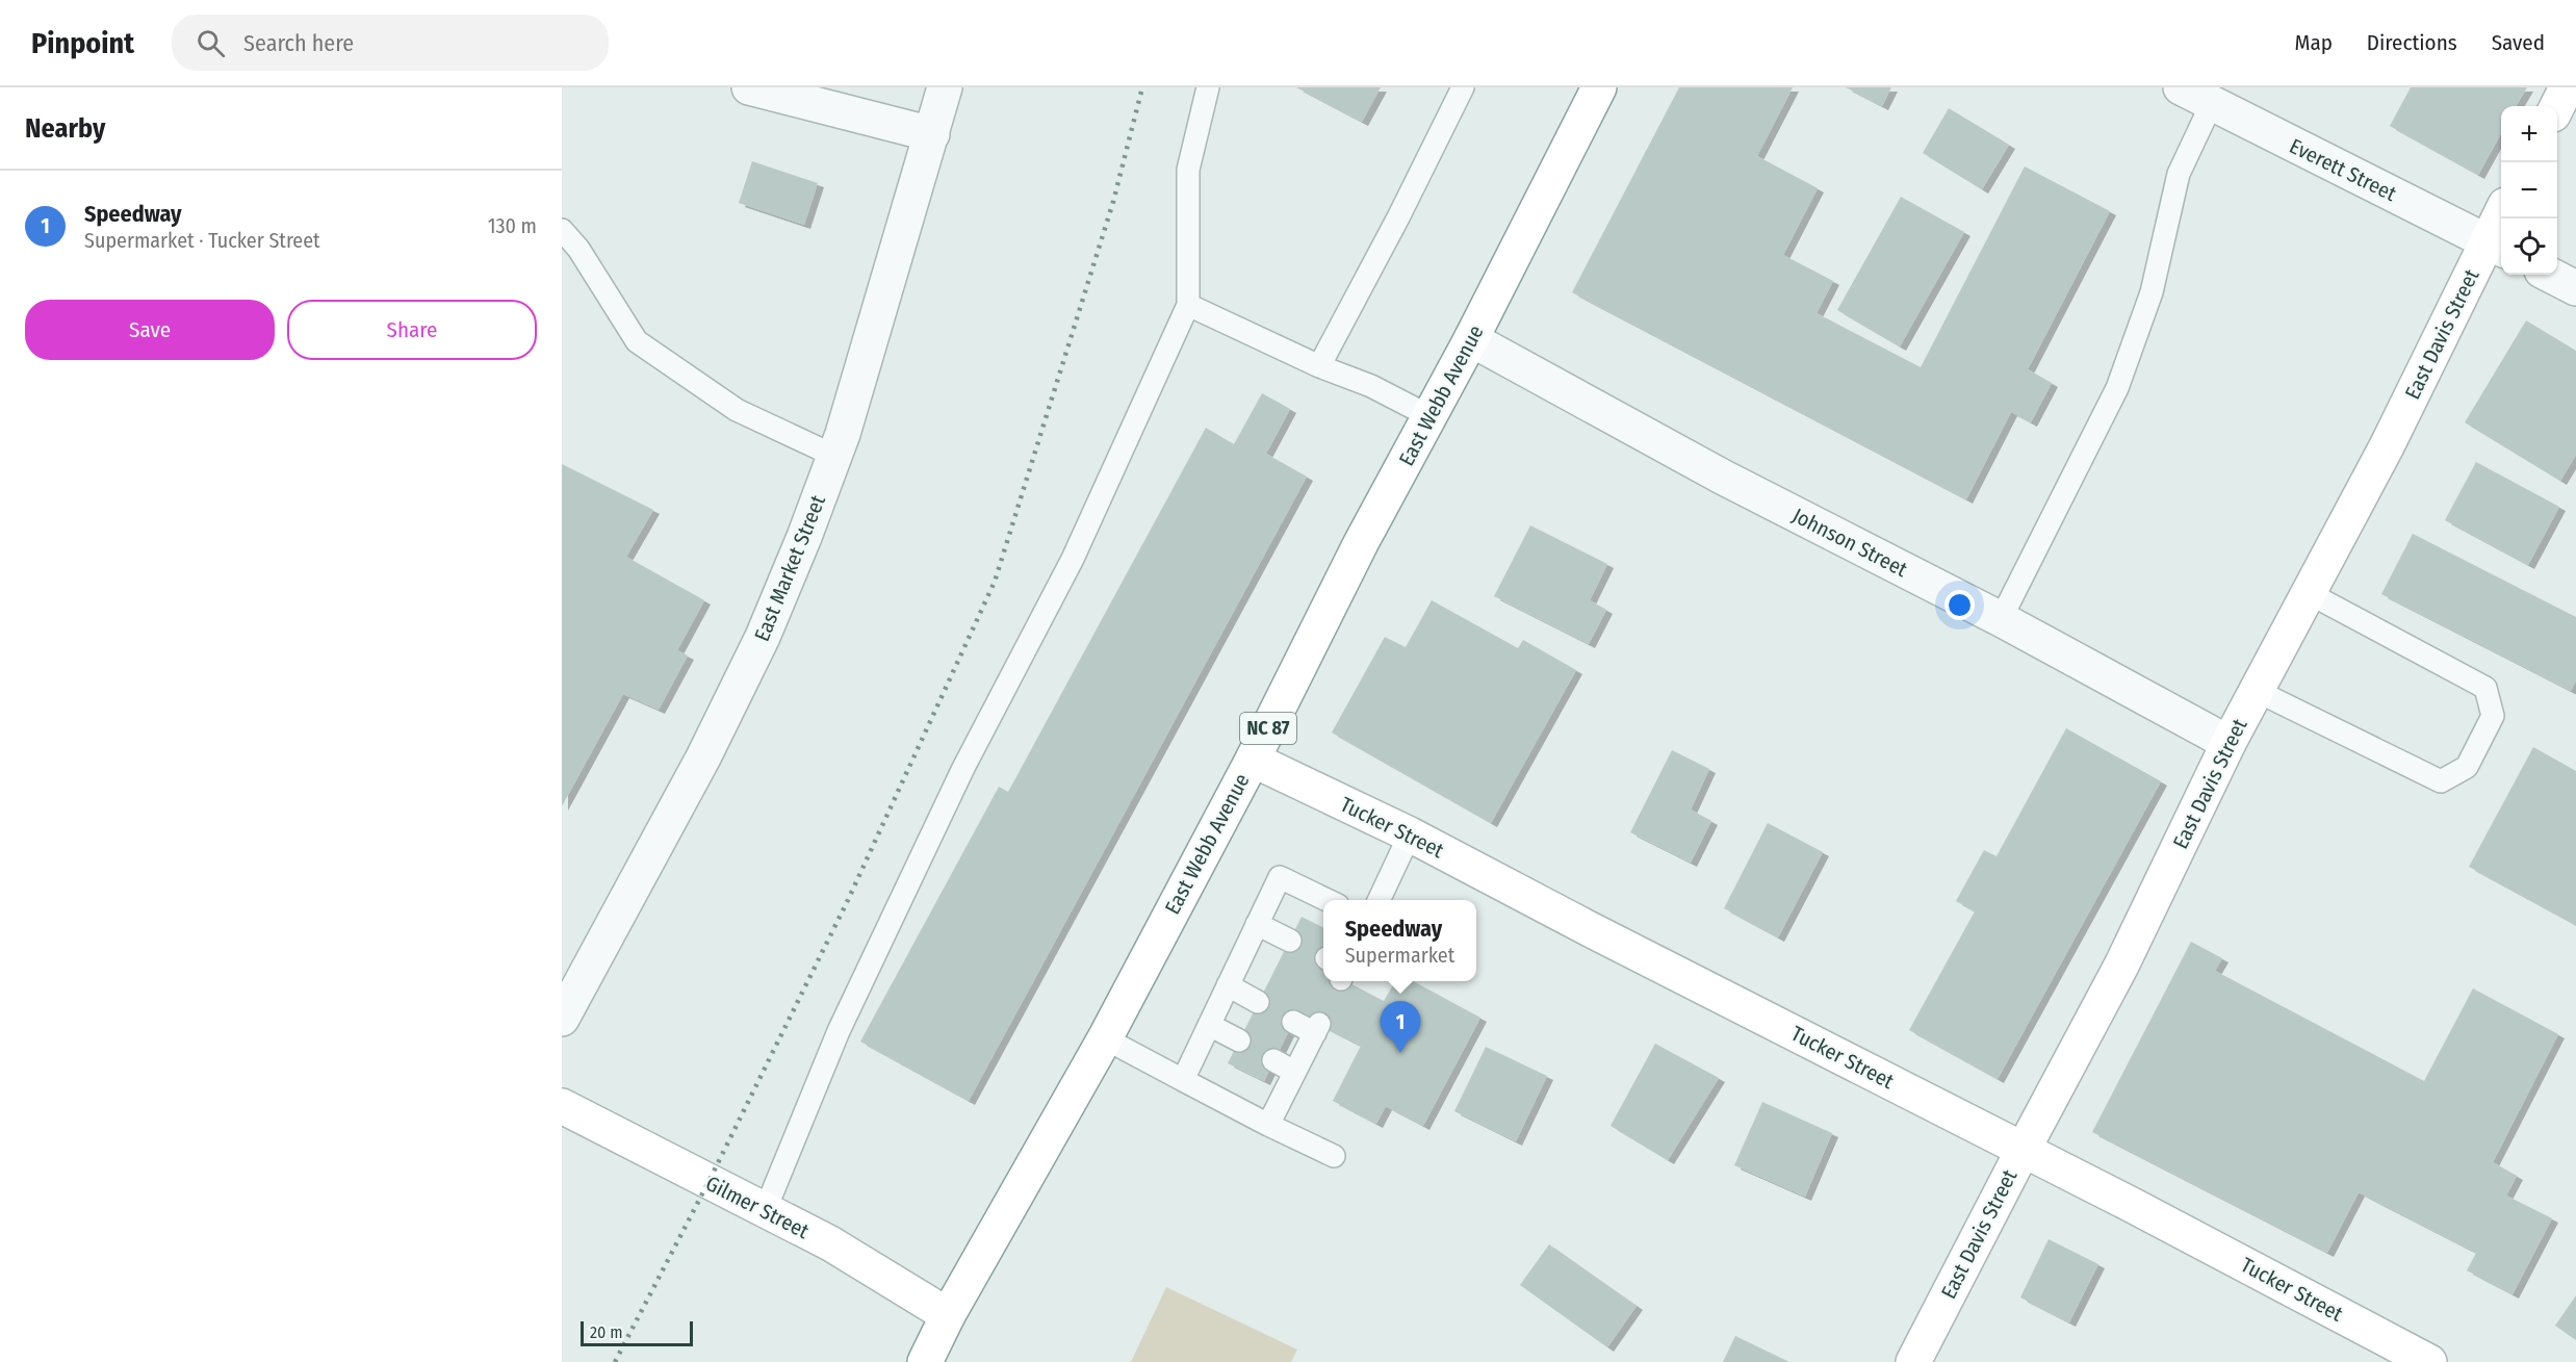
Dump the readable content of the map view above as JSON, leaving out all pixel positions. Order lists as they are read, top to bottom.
{
  "streets": {
    "main road": [
      "East Davis Street",
      "East Webb Avenue",
      "NC 87",
      "Tucker Street",
      "Gilmer Street"
    ],
    "street": ["Everett Street", "Johnson Street", "East Market Street"]
  },
  "crossings": [
    ["Everett Street", "East Davis Street"],
    ["East Davis Street", "Johnson Street"],
    ["East Davis Street", "Tucker Street"],
    ["East Webb Avenue", "Johnson Street"],
    ["East Webb Avenue", "Tucker Street"],
    ["East Webb Avenue", "Gilmer Street"]
  ],
  "scale_bar": "20 m",
  "page": {
    "header": "Pinpoint",
    "search": "Search here",
    "nav": ["Map", "Directions", "Saved"],
    "heading": "Nearby",
    "map_buttons": ["+", "−"],
    "list": [
      {
        "mark": "1",
        "name": "Speedway",
        "note": "Supermarket · Tucker Street",
        "value": "130 m"
      }
    ],
    "buttons": ["Save", "Share"],
    "popup": ["Speedway", "Supermarket"],
    "pins": "1",
    "scale": "20 m"
  }
}
